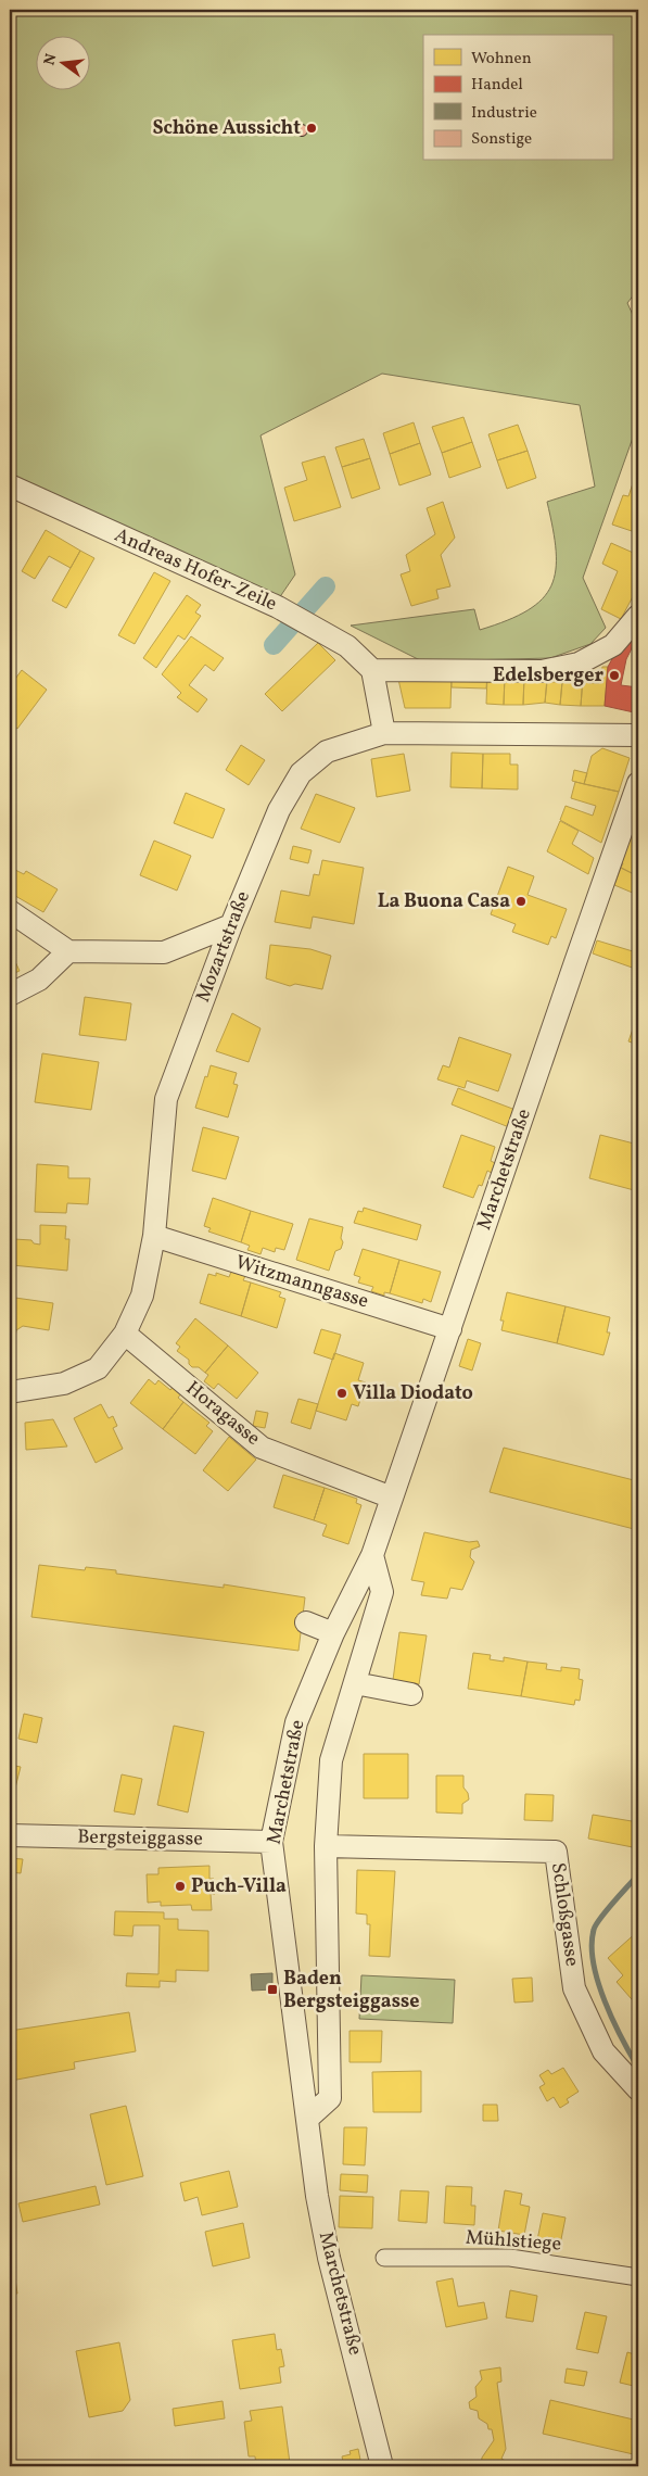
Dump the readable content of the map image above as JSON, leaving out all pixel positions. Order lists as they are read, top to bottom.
{
  "streets": {
    "street": [
      "Andreas Hofer-Zeile",
      "Mozartstraße",
      "Marchetstraße",
      "Witzmanngasse",
      "Horagasse",
      "Bergsteiggasse",
      "Schloßgasse",
      "Mühlstiege"
    ]
  },
  "crossings": [
    ["Mozartstraße", "Witzmanngasse"],
    ["Mozartstraße", "Horagasse"],
    ["Marchetstraße", "Witzmanngasse"],
    ["Marchetstraße", "Horagasse"],
    ["Marchetstraße", "Bergsteiggasse"],
    ["Marchetstraße", "Schloßgasse"]
  ],
  "places": {
    "other": [
      "Schöne Aussicht",
      "Edelsberger",
      "La Buona Casa",
      "Villa Diodato",
      "Puch-Villa"
    ],
    "transit": ["Baden Bergsteiggasse"]
  },
  "legend": [
    "Wohnen",
    "Handel",
    "Industrie",
    "Sonstige"
  ],
  "north": "left"
}
